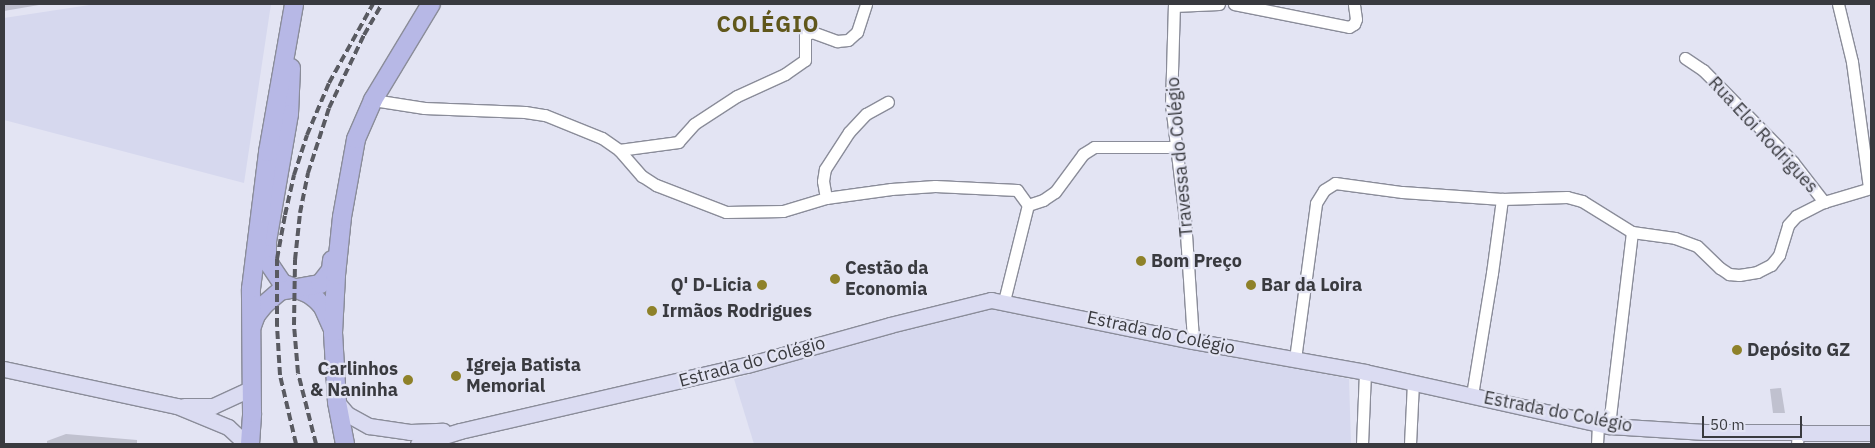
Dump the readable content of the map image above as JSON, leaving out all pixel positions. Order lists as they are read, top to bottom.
{
  "streets": {
    "main road": ["Estrada do Colégio"],
    "street": ["Rua Eloi Rodrigues", "Travessa do Colégio"]
  },
  "crossings": [
    ["Travessa do Colégio", "Estrada do Colégio"]
  ],
  "districts": ["COLÉGIO"],
  "places": [
    "Bom Preço",
    "Cestão da Economia",
    "Q' D-Licia",
    "Bar da Loira",
    "Irmãos Rodrigues",
    "Depósito GZ",
    "Igreja Batista Memorial",
    "Carlinhos & Naninha"
  ],
  "scale_bar": "50 m"
}
